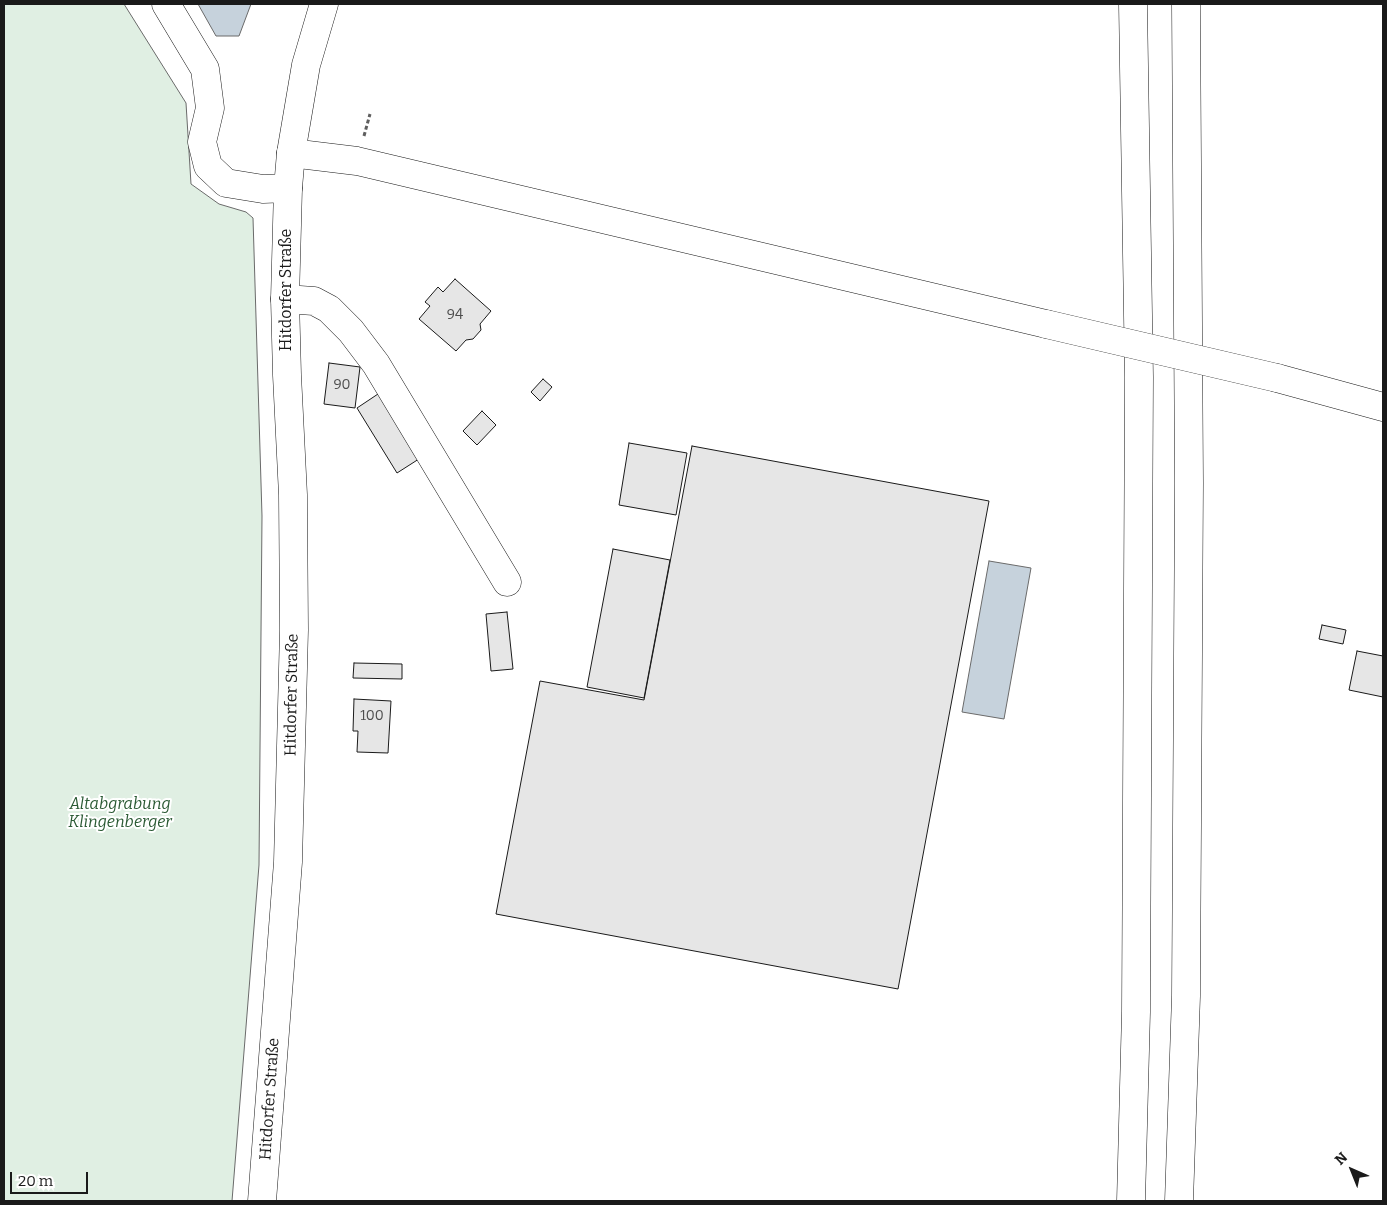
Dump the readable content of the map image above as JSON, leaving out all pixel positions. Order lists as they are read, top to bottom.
{
  "streets": {
    "main road": ["Hitdorfer Straße"]
  },
  "parks": ["Altabgrabung Klingenberger"],
  "house_numbers": ["94", "90", "100"],
  "scale_bar": "20 m",
  "north": "top left"
}
